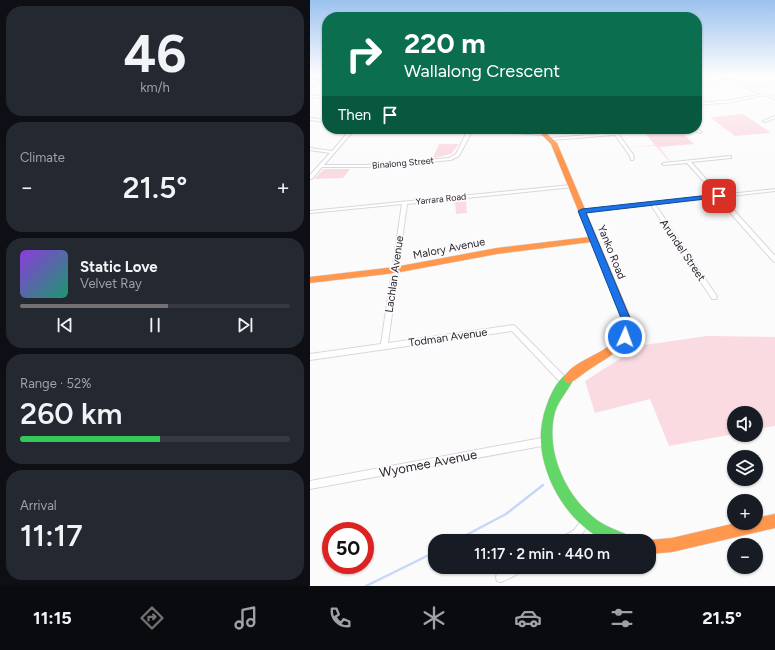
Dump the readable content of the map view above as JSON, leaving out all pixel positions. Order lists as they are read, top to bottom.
{
  "streets": {
    "main road": ["Malory Avenue", "Yanko Road"],
    "street": [
      "Binalong Street",
      "Yarrara Road",
      "Arundel Street",
      "Lachlan Avenue",
      "Todman Avenue",
      "Wyomee Avenue"
    ]
  },
  "crossings": [
    ["Yarrara Road", "Yanko Road"],
    ["Yarrara Road", "Lachlan Avenue"],
    ["Malory Avenue", "Yanko Road"],
    ["Malory Avenue", "Lachlan Avenue"],
    ["Yanko Road", "Todman Avenue"],
    ["Lachlan Avenue", "Todman Avenue"]
  ],
  "page": {
    "tile": [
      ["46", "km/h"],
      "Climate",
      ["Range · 52%", "260 km"],
      ["Arrival", "11:17"]
    ],
    "turn": ["220 m", "Wallalong Crescent"],
    "then": "Then",
    "heat": ["−", "21.5°", "+"],
    "song": ["Static Love", "Velvet Ray"],
    "map_buttons": ["+", "−"],
    "limit": "50",
    "trip": "11:17 · 2 min · 440 m",
    "tabs": ["11:15", "21.5°"]
  }
}
